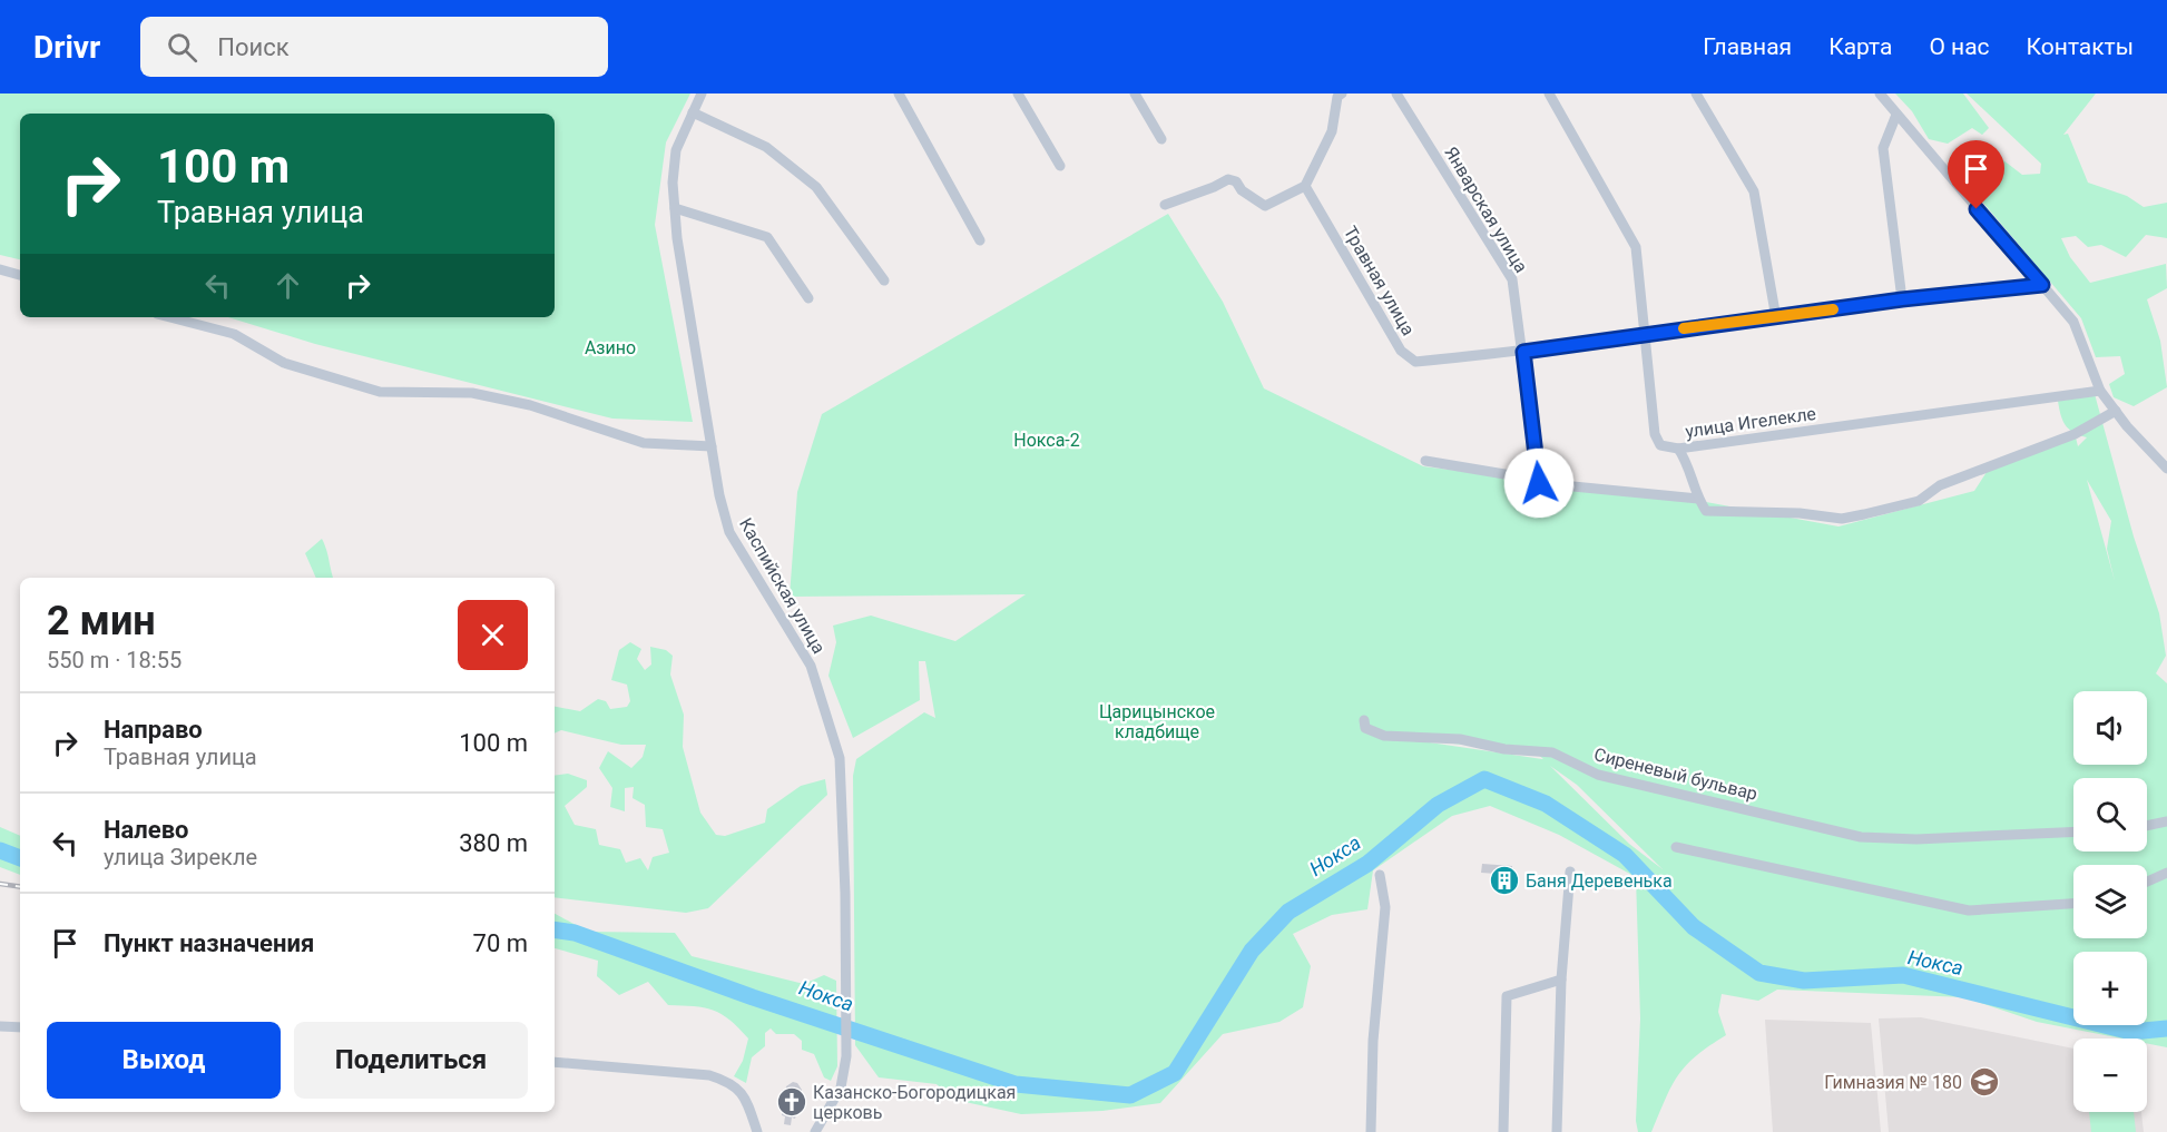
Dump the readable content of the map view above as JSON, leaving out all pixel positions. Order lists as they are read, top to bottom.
{
  "streets": {
    "street": [
      "Январская улица",
      "Травная улица",
      "улица Игелекле",
      "Каспийская улица",
      "Сиреневый бульвар"
    ]
  },
  "crossings": [
    ["Январская улица", "Травная улица"],
    ["Травная улица", "улица Игелекле"]
  ],
  "water": ["Нокса"],
  "parks": ["Азино", "Нокса-2", "Царицынское кладбище"],
  "places": {
    "building": ["Баня Деревенька"],
    "school or university": ["Гимназия № 180"],
    "church": ["Казанско-Богородицкая церковь"]
  },
  "page": {
    "header": "Drivr",
    "search": "Поиск",
    "nav": [
      "Главная",
      "Карта",
      "О нас",
      "Контакты"
    ],
    "turn": ["100 m", "Травная улица"],
    "heading": ["2 мин", "550 m · 18:55"],
    "map_buttons": ["+", "−"],
    "list": [
      {
        "name": "Направо",
        "note": "Травная улица",
        "value": "100 m"
      },
      {
        "name": "Налево",
        "note": "улица Зирекле",
        "value": "380 m"
      },
      {
        "name": "Пункт назначения",
        "value": "70 m"
      }
    ],
    "buttons": ["Выход", "Поделиться"]
  }
}
